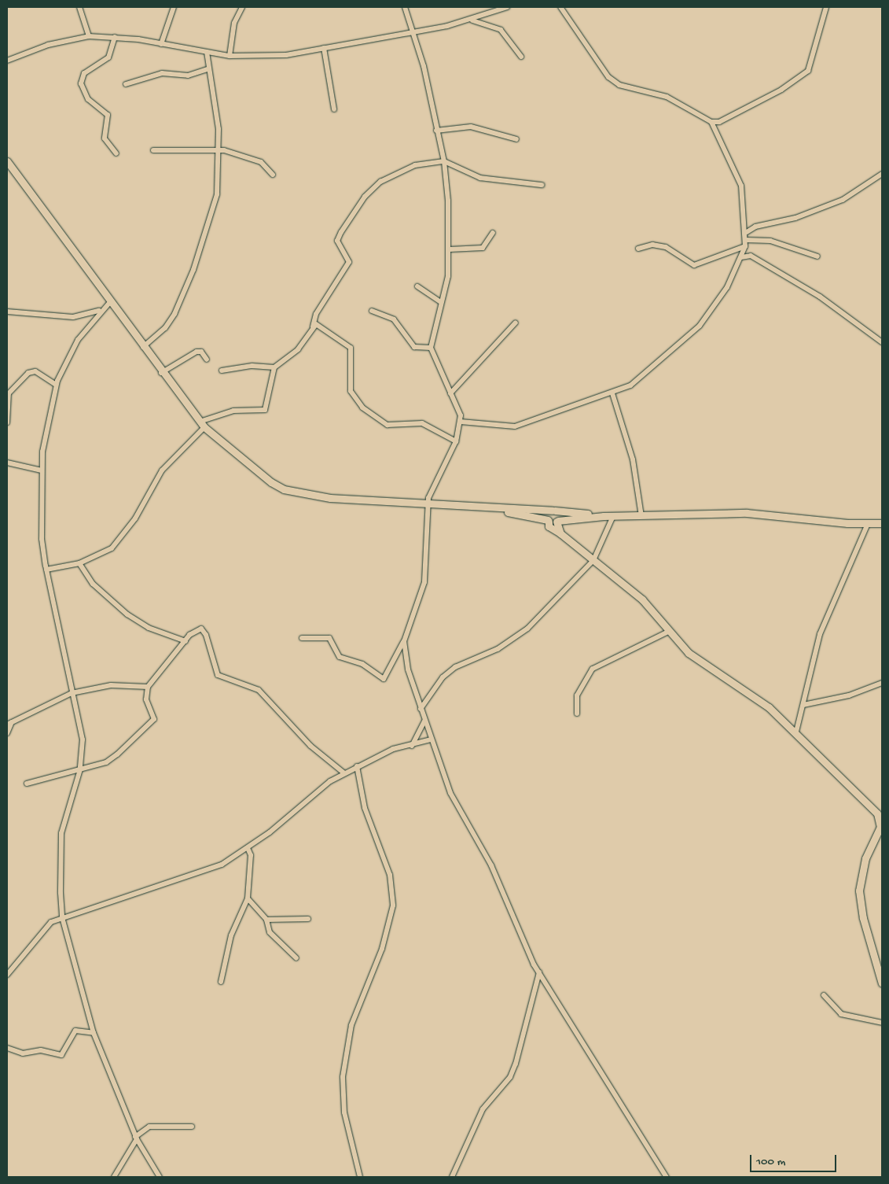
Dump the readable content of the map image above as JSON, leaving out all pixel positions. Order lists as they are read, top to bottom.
{
  "scale_bar": "100 m"
}
